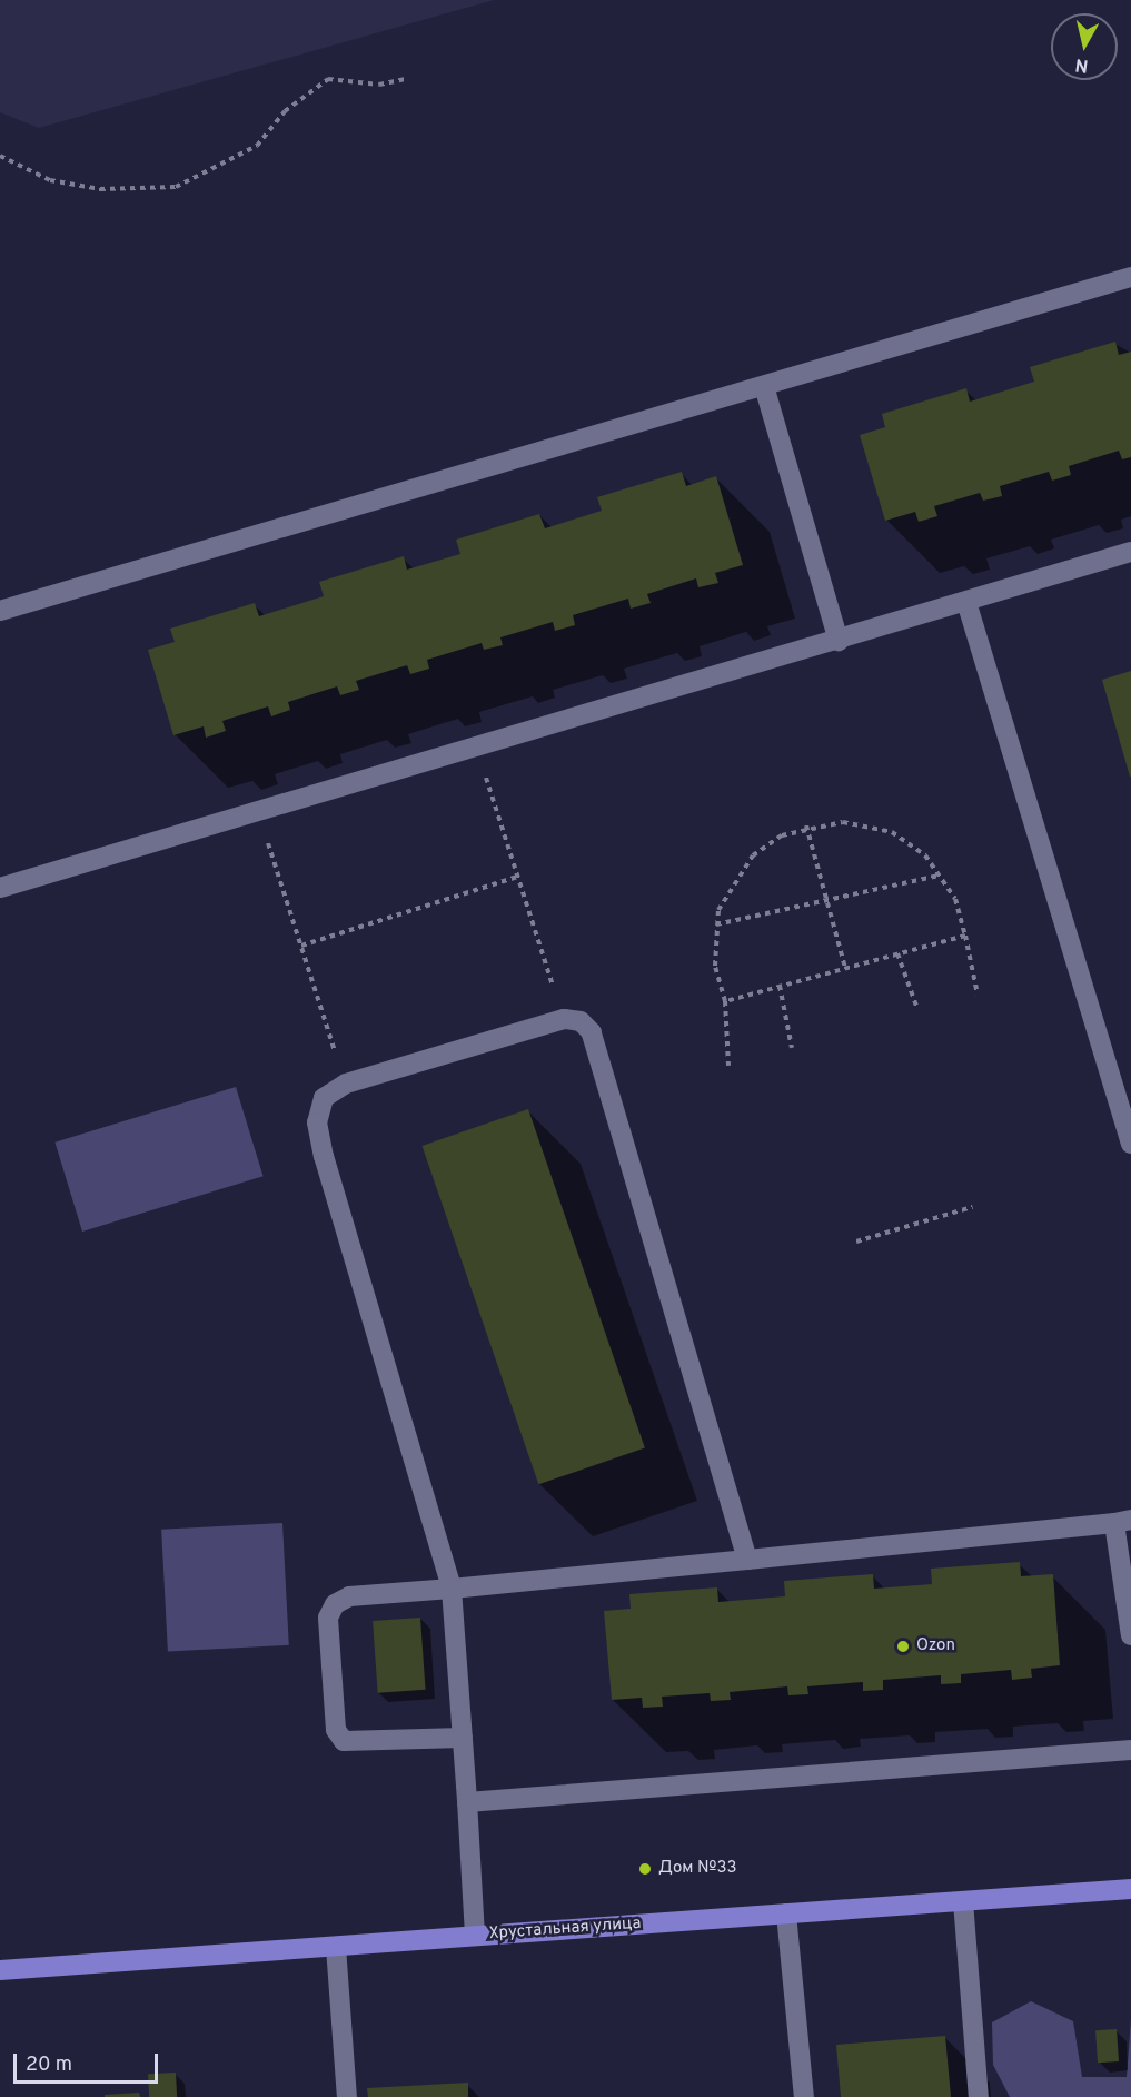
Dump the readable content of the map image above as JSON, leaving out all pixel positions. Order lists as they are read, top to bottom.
{
  "streets": {
    "main road": ["Хрустальная улица"]
  },
  "places": ["Ozon", "Дом №33"],
  "scale_bar": "20 m",
  "north": "bottom"
}
